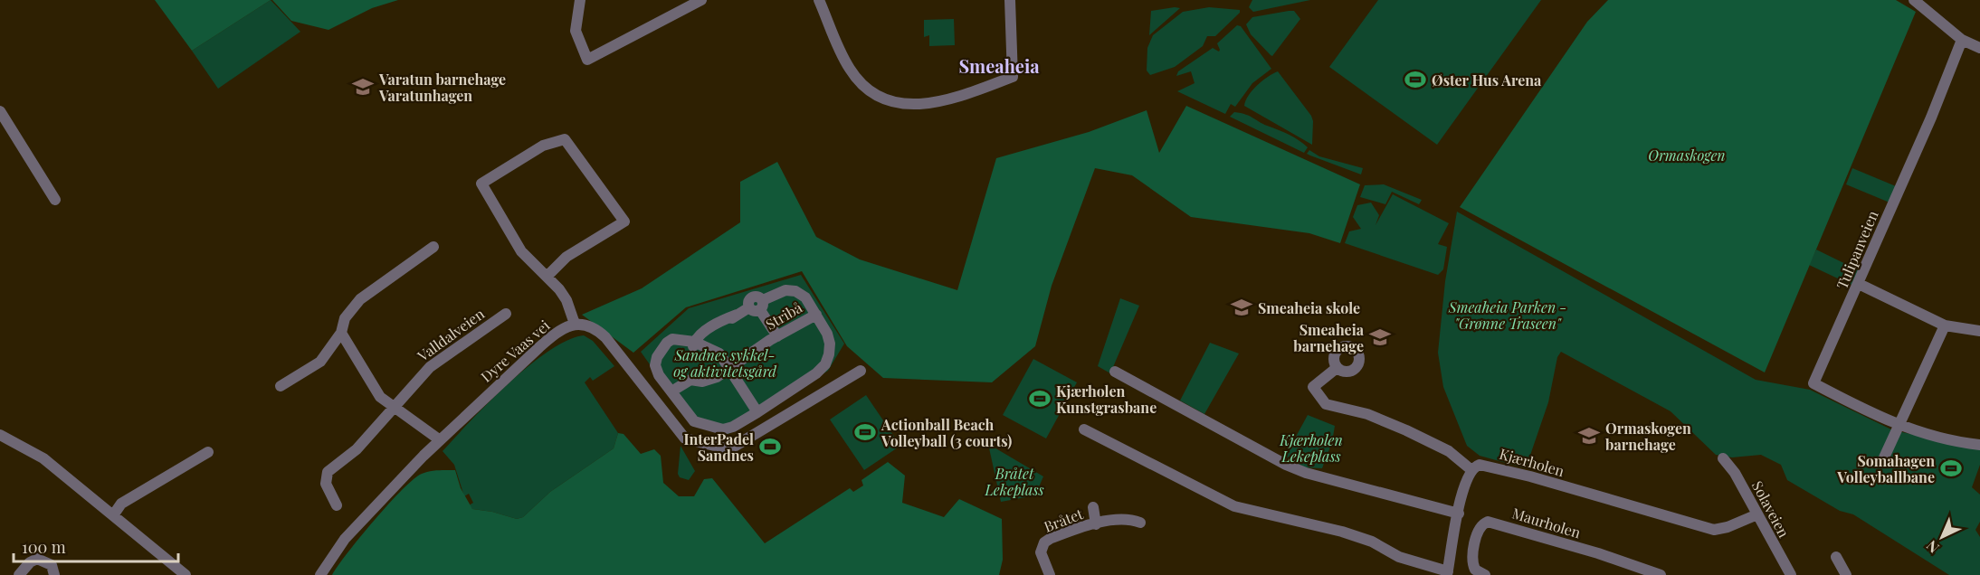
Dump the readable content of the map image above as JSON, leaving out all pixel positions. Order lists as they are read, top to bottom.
{
  "streets": {
    "street": [
      "Tulipanveien",
      "Stribå",
      "Valldalveien",
      "Dyre Vaas vei",
      "Kjærholen",
      "Solaveien",
      "Bråtet",
      "Maurholen"
    ]
  },
  "crossings": [
    ["Kjærholen", "Solaveien"]
  ],
  "districts": ["Smeaheia"],
  "parks": [
    "Ormaskogen",
    "Smeaheia Parken - \"Grønne Traseen\"",
    "Sandnes sykkel- og aktivitetsgård",
    "Kjærholen Lekeplass",
    "Bråtet Lekeplass"
  ],
  "places": {
    "sports": [
      "Øster Hus Arena",
      "Kjærholen Kunstgrasbane",
      "Actionball Beach Volleyball (3 courts)",
      "InterPadel Sandnes",
      "Somahagen Volleyballbane"
    ],
    "school or university": [
      "Varatun barnehage Varatunhagen",
      "Smeaheia skole",
      "Smeaheia barnehage",
      "Ormaskogen barnehage"
    ]
  },
  "scale_bar": "100 m",
  "north": "bottom left"
}
